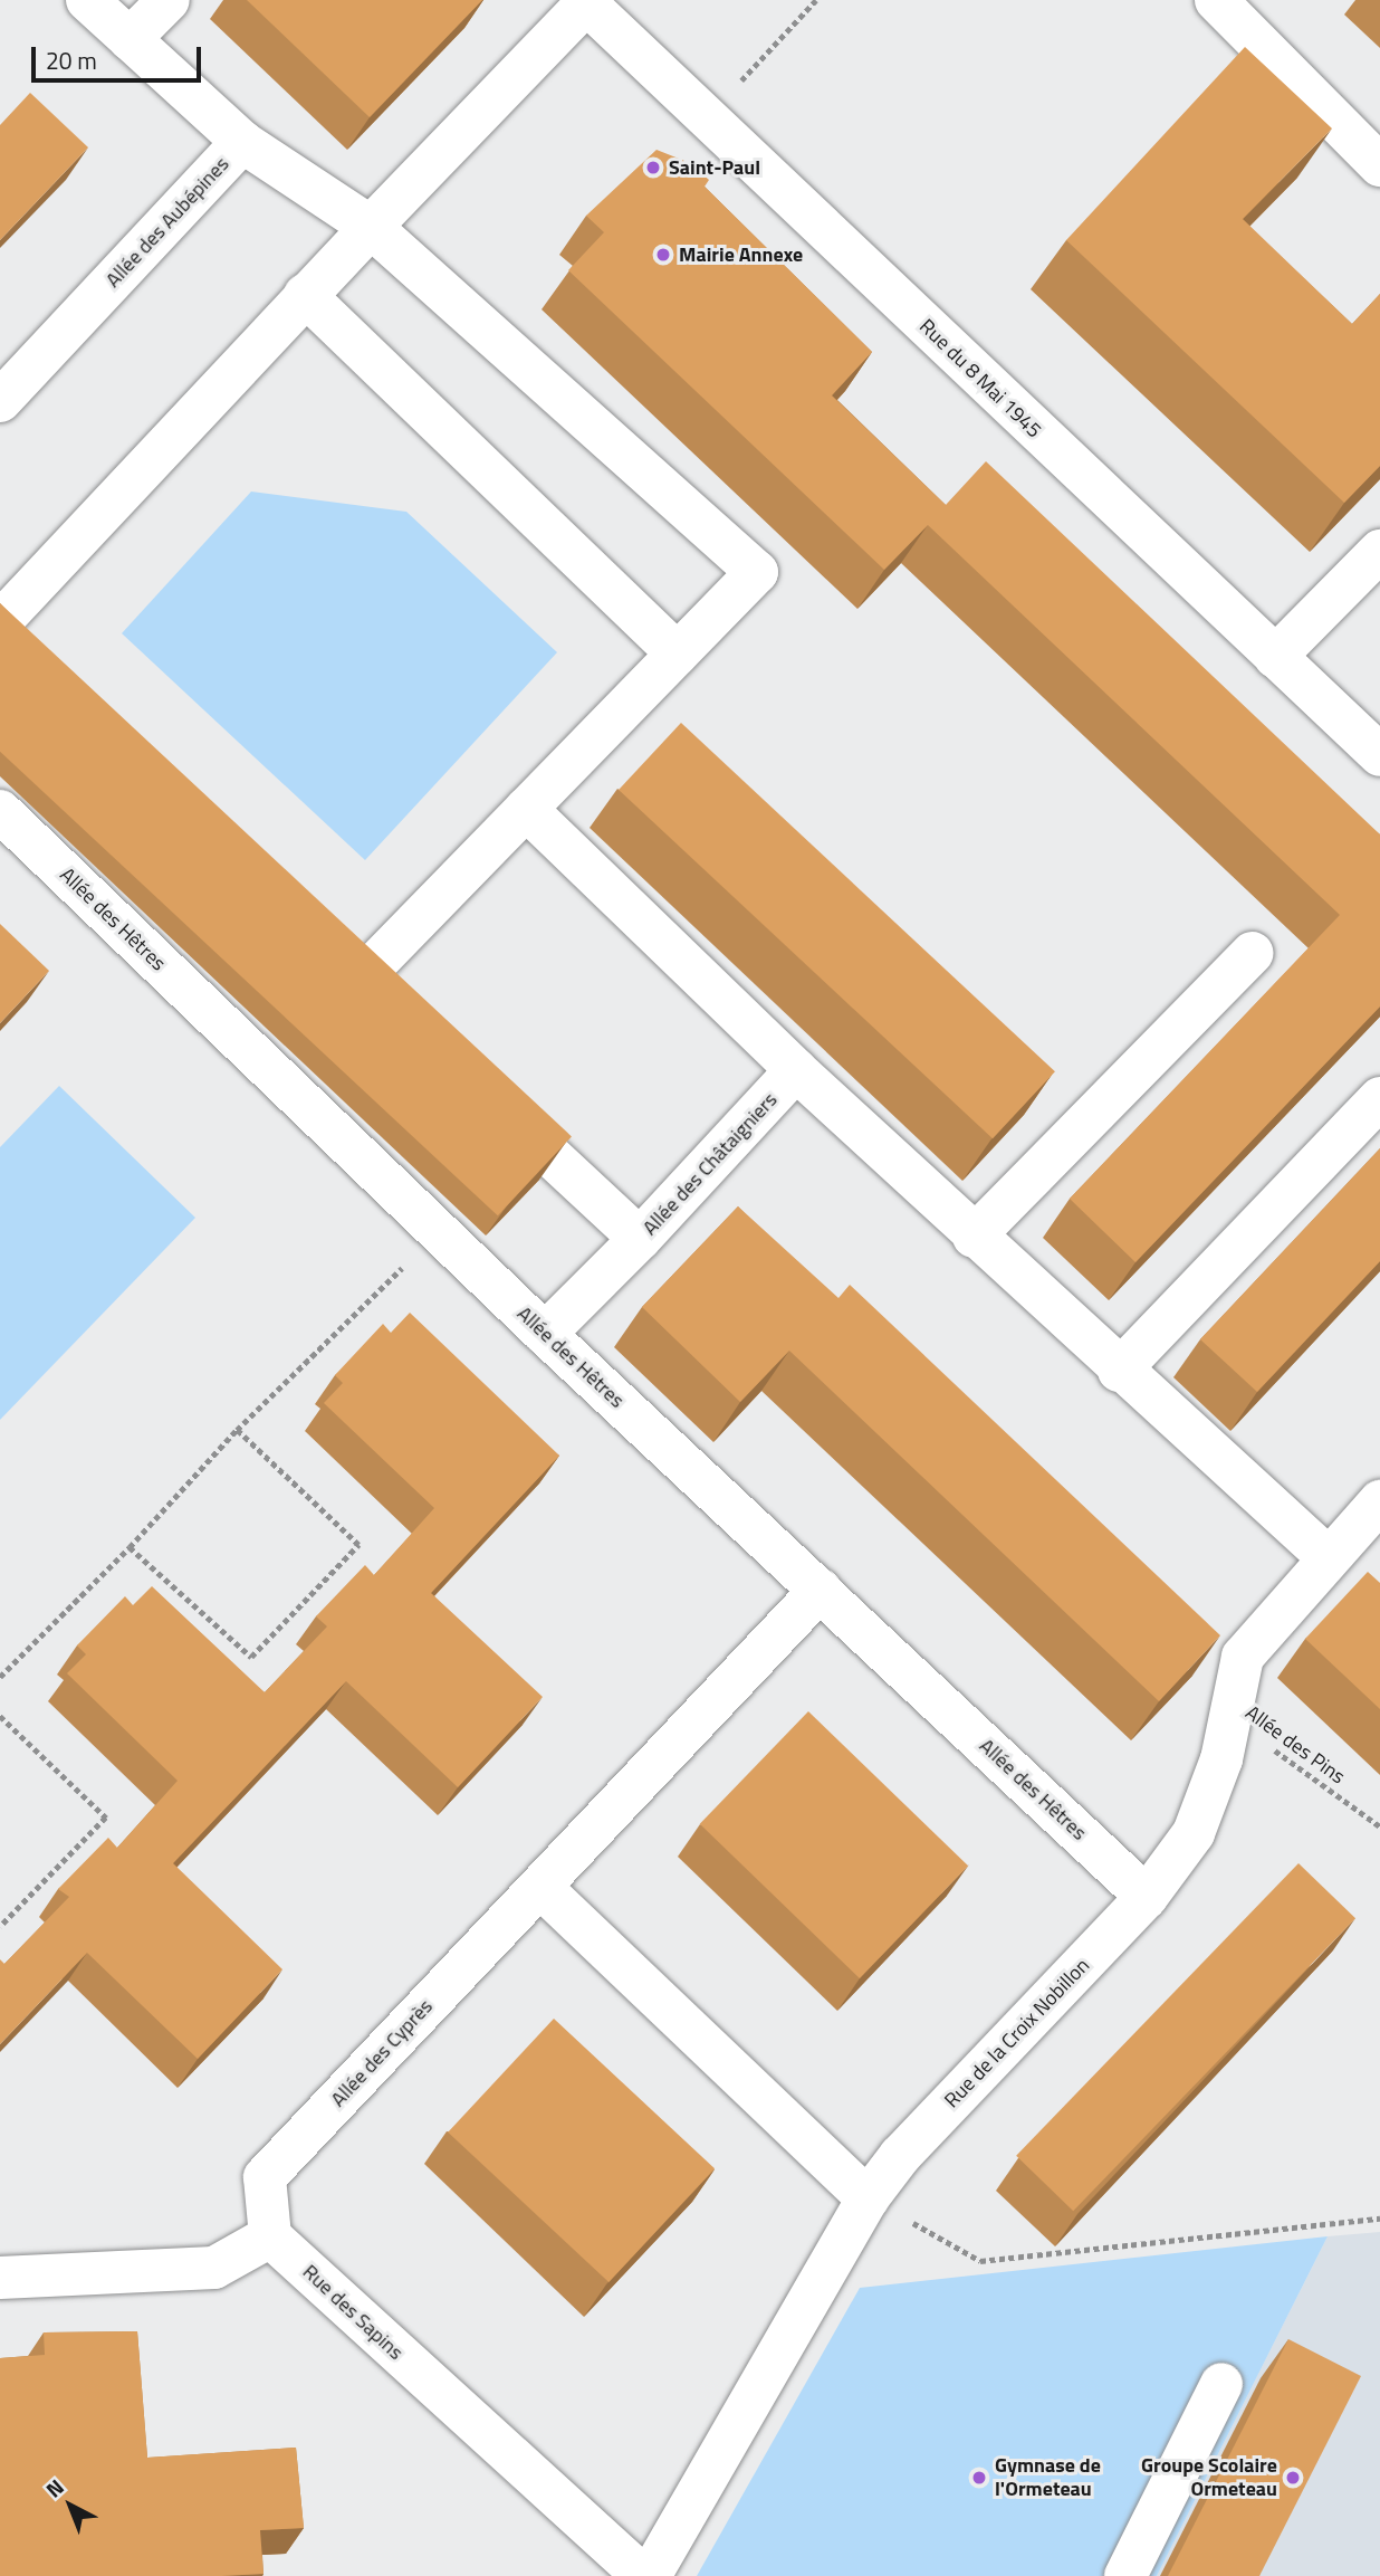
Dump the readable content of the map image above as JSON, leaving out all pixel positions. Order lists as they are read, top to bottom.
{
  "streets": {
    "street": [
      "Allée des Aubépines",
      "Rue du 8 Mai 1945",
      "Allée des Hêtres",
      "Allée des Châtaigniers",
      "Rue de la Croix Nobillon",
      "Allée des Cyprès",
      "Rue des Sapins"
    ],
    "path": ["Allée des Pins"]
  },
  "crossings": [
    ["Allée des Hêtres", "Rue de la Croix Nobillon"],
    ["Allée des Hêtres", "Allée des Cyprès"],
    ["Allée des Pins", "Rue de la Croix Nobillon"],
    ["Allée des Cyprès", "Rue des Sapins"]
  ],
  "places": [
    "Saint-Paul",
    "Mairie Annexe",
    "Gymnase de l'Ormeteau",
    "Groupe Scolaire Ormeteau"
  ],
  "scale_bar": "20 m",
  "north": "top left"
}
